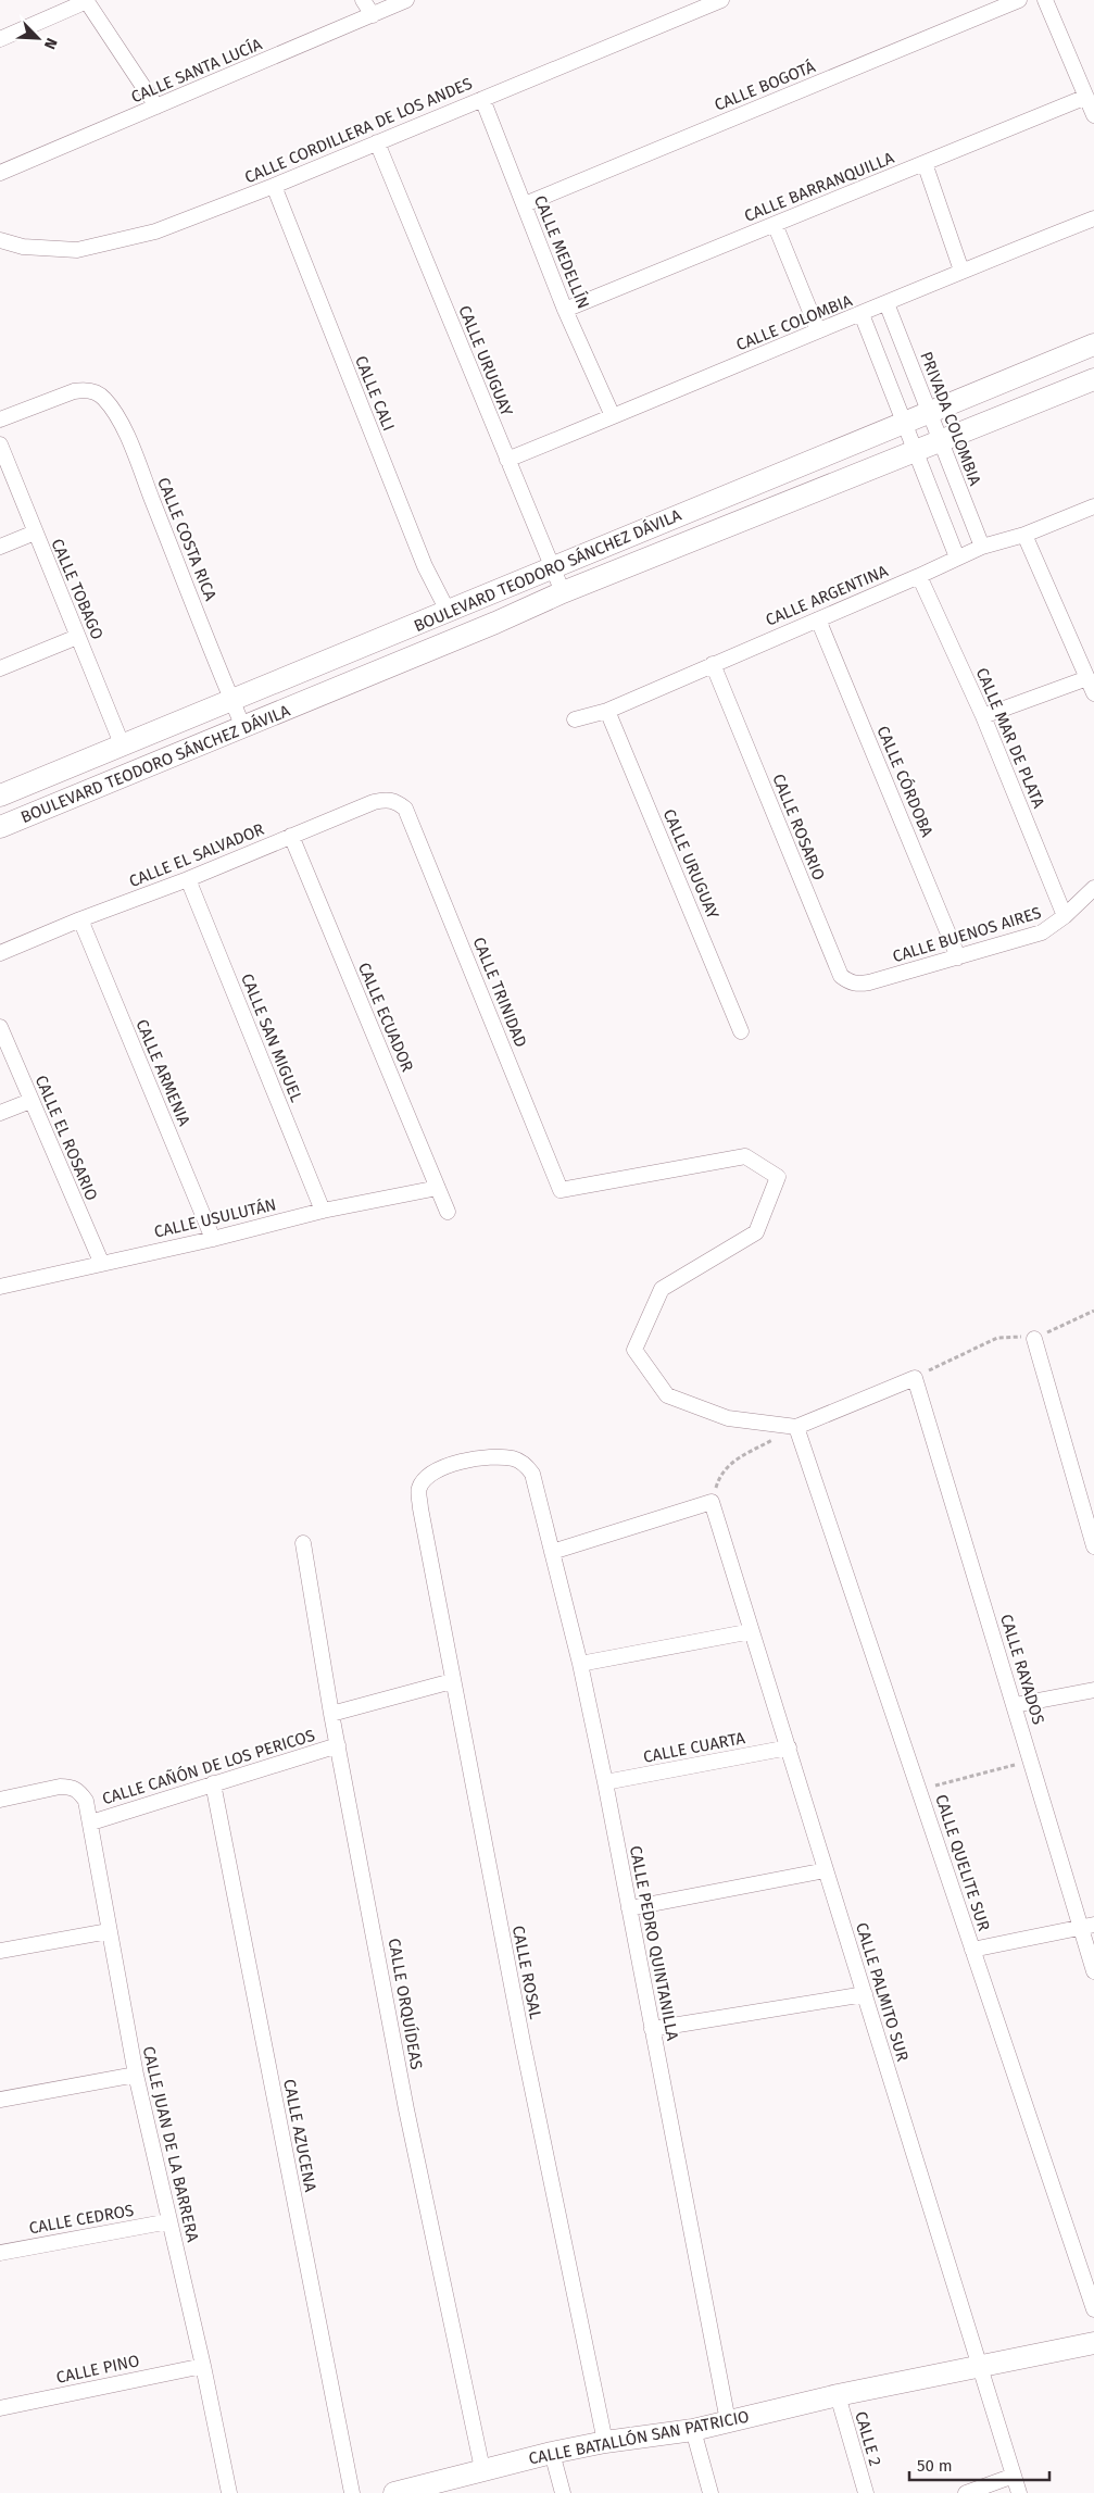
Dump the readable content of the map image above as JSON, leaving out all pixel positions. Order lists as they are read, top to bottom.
{
  "streets": {
    "street": [
      "CALLE SANTA LUCÍA",
      "CALLE BOGOTÁ",
      "CALLE CORDILLERA DE LOS ANDES",
      "CALLE BARRANQUILLA",
      "CALLE MEDELLÍN",
      "CALLE COLOMBIA",
      "CALLE URUGUAY",
      "CALLE CALI",
      "PRIVADA COLOMBIA",
      "CALLE COSTA RICA",
      "BOULEVARD TEODORO SÁNCHEZ DÁVILA",
      "CALLE TOBAGO",
      "CALLE ARGENTINA",
      "CALLE MAR DE PLATA",
      "CALLE CÓRDOBA",
      "CALLE ROSARIO",
      "CALLE EL SALVADOR",
      "CALLE BUENOS AIRES",
      "CALLE TRINIDAD",
      "CALLE ECUADOR",
      "CALLE SAN MIGUEL",
      "CALLE ARMENIA",
      "CALLE EL ROSARIO",
      "CALLE USULUTÁN",
      "CALLE RAYADOS",
      "CALLE CUARTA",
      "CALLE CAÑÓN DE LOS PERICOS",
      "CALLE QUELITE SUR",
      "CALLE PEDRO QUINTANILLA",
      "CALLE ROSAL",
      "CALLE PALMITO SUR",
      "CALLE ORQUÍDEAS",
      "CALLE AZUCENA",
      "CALLE JUAN DE LA BARRERA",
      "CALLE CEDROS",
      "CALLE PINO",
      "CALLE BATALLÓN SAN PATRICIO",
      "CALLE 2"
    ]
  },
  "crossings": [
    ["CALLE BOGOTÁ", "CALLE MEDELLÍN"],
    ["CALLE CORDILLERA DE LOS ANDES", "CALLE MEDELLÍN"],
    ["CALLE CORDILLERA DE LOS ANDES", "CALLE URUGUAY"],
    ["CALLE CORDILLERA DE LOS ANDES", "CALLE CALI"],
    ["CALLE BARRANQUILLA", "CALLE MEDELLÍN"],
    ["CALLE MEDELLÍN", "CALLE COLOMBIA"],
    ["CALLE COLOMBIA", "CALLE URUGUAY"],
    ["CALLE COLOMBIA", "PRIVADA COLOMBIA"],
    ["CALLE URUGUAY", "BOULEVARD TEODORO SÁNCHEZ DÁVILA"],
    ["CALLE URUGUAY", "CALLE ARGENTINA"],
    ["CALLE CALI", "BOULEVARD TEODORO SÁNCHEZ DÁVILA"],
    ["PRIVADA COLOMBIA", "BOULEVARD TEODORO SÁNCHEZ DÁVILA"],
    ["PRIVADA COLOMBIA", "CALLE ARGENTINA"],
    ["CALLE COSTA RICA", "BOULEVARD TEODORO SÁNCHEZ DÁVILA"],
    ["BOULEVARD TEODORO SÁNCHEZ DÁVILA", "CALLE TOBAGO"],
    ["CALLE ARGENTINA", "CALLE MAR DE PLATA"],
    ["CALLE ARGENTINA", "CALLE CÓRDOBA"],
    ["CALLE ARGENTINA", "CALLE ROSARIO"],
    ["CALLE MAR DE PLATA", "CALLE BUENOS AIRES"],
    ["CALLE CÓRDOBA", "CALLE BUENOS AIRES"],
    ["CALLE ROSARIO", "CALLE BUENOS AIRES"],
    ["CALLE EL SALVADOR", "CALLE TRINIDAD"],
    ["CALLE EL SALVADOR", "CALLE ECUADOR"],
    ["CALLE EL SALVADOR", "CALLE SAN MIGUEL"],
    ["CALLE EL SALVADOR", "CALLE ARMENIA"],
    ["CALLE TRINIDAD", "CALLE QUELITE SUR"],
    ["CALLE ECUADOR", "CALLE USULUTÁN"],
    ["CALLE SAN MIGUEL", "CALLE USULUTÁN"],
    ["CALLE ARMENIA", "CALLE USULUTÁN"],
    ["CALLE EL ROSARIO", "CALLE USULUTÁN"],
    ["CALLE CUARTA", "CALLE PEDRO QUINTANILLA"],
    ["CALLE CUARTA", "CALLE PALMITO SUR"],
    ["CALLE CAÑÓN DE LOS PERICOS", "CALLE ROSAL"],
    ["CALLE CAÑÓN DE LOS PERICOS", "CALLE ORQUÍDEAS"],
    ["CALLE CAÑÓN DE LOS PERICOS", "CALLE AZUCENA"],
    ["CALLE CAÑÓN DE LOS PERICOS", "CALLE JUAN DE LA BARRERA"],
    ["CALLE PEDRO QUINTANILLA", "CALLE ROSAL"],
    ["CALLE PEDRO QUINTANILLA", "CALLE BATALLÓN SAN PATRICIO"],
    ["CALLE ROSAL", "CALLE BATALLÓN SAN PATRICIO"],
    ["CALLE PALMITO SUR", "CALLE BATALLÓN SAN PATRICIO"],
    ["CALLE ORQUÍDEAS", "CALLE BATALLÓN SAN PATRICIO"],
    ["CALLE JUAN DE LA BARRERA", "CALLE CEDROS"],
    ["CALLE JUAN DE LA BARRERA", "CALLE PINO"],
    ["CALLE BATALLÓN SAN PATRICIO", "CALLE 2"]
  ],
  "scale_bar": "50 m",
  "north": "bottom right"
}
